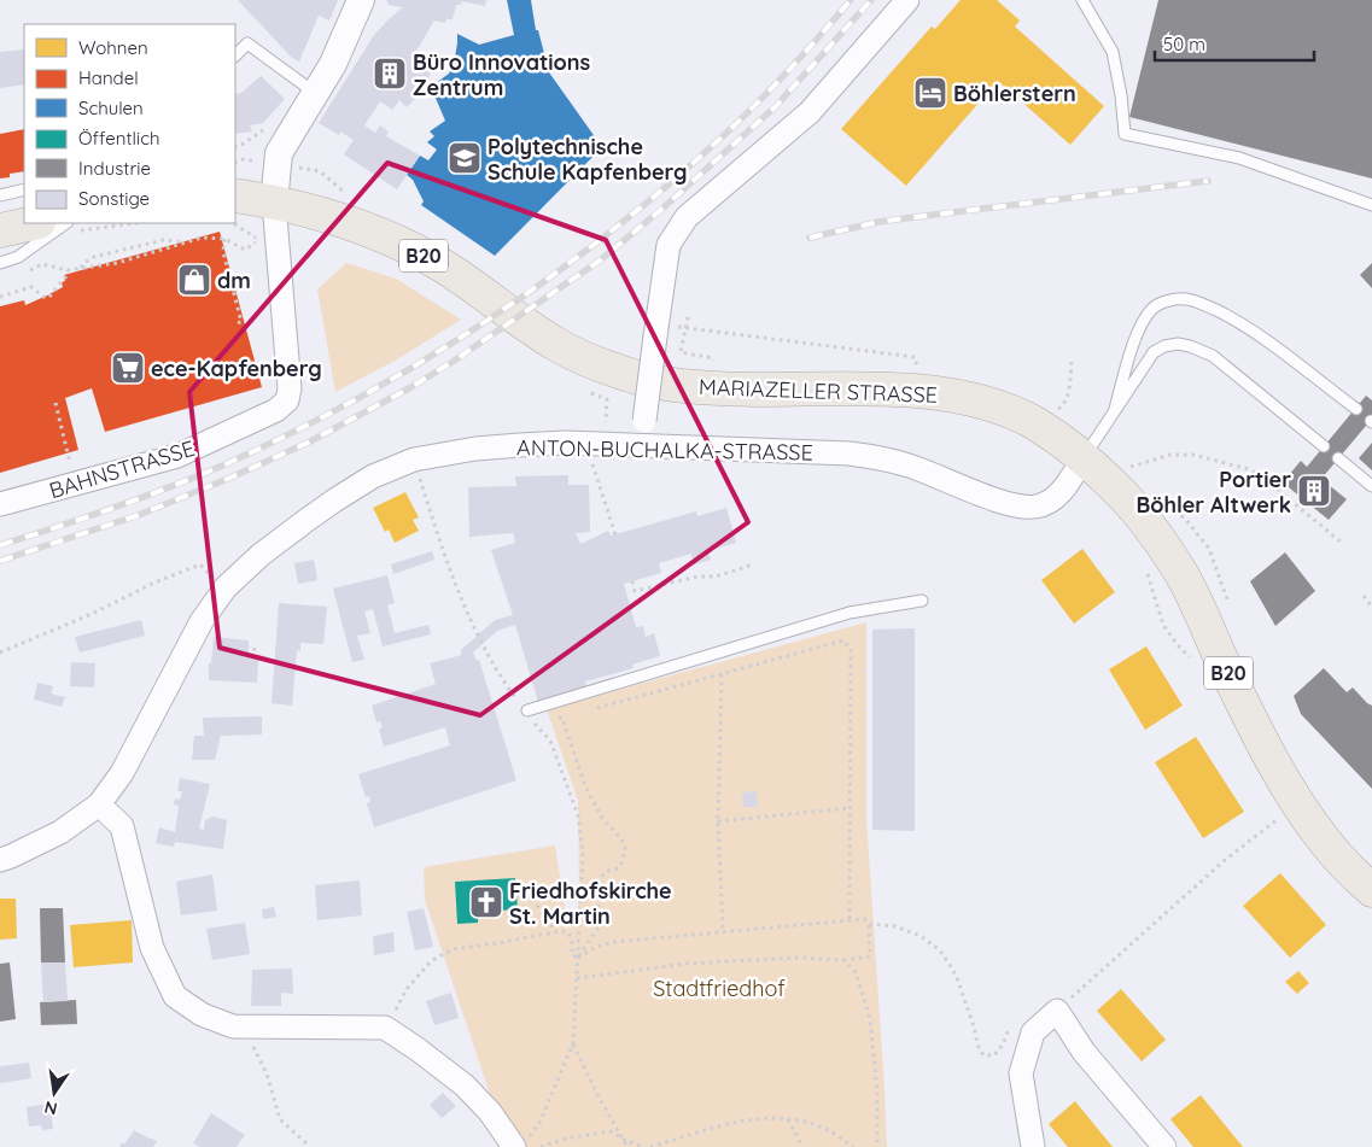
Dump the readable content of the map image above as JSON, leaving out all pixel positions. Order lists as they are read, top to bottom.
{
  "streets": {
    "main road": ["B20", "MARIAZELLER STRASSE"],
    "street": ["ANTON-BUCHALKA-STRASSE", "BAHNSTRASSE"]
  },
  "crossings": [
    ["B20", "MARIAZELLER STRASSE"],
    ["B20", "BAHNSTRASSE"],
    ["MARIAZELLER STRASSE", "ANTON-BUCHALKA-STRASSE"],
    ["MARIAZELLER STRASSE", "BAHNSTRASSE"]
  ],
  "parks": ["Stadtfriedhof"],
  "places": {
    "building": ["Büro Innovations Zentrum", "Portier Böhler Altwerk"],
    "hotel": ["Böhlerstern"],
    "school or university": ["Polytechnische Schule Kapfenberg"],
    "shop": ["dm"],
    "supermarket": ["ece-Kapfenberg"],
    "church": ["Friedhofskirche St. Martin"]
  },
  "legend": [
    "Wohnen",
    "Handel",
    "Schulen",
    "Öffentlich",
    "Industrie",
    "Sonstige"
  ],
  "scale_bar": "50 m",
  "north": "bottom"
}
